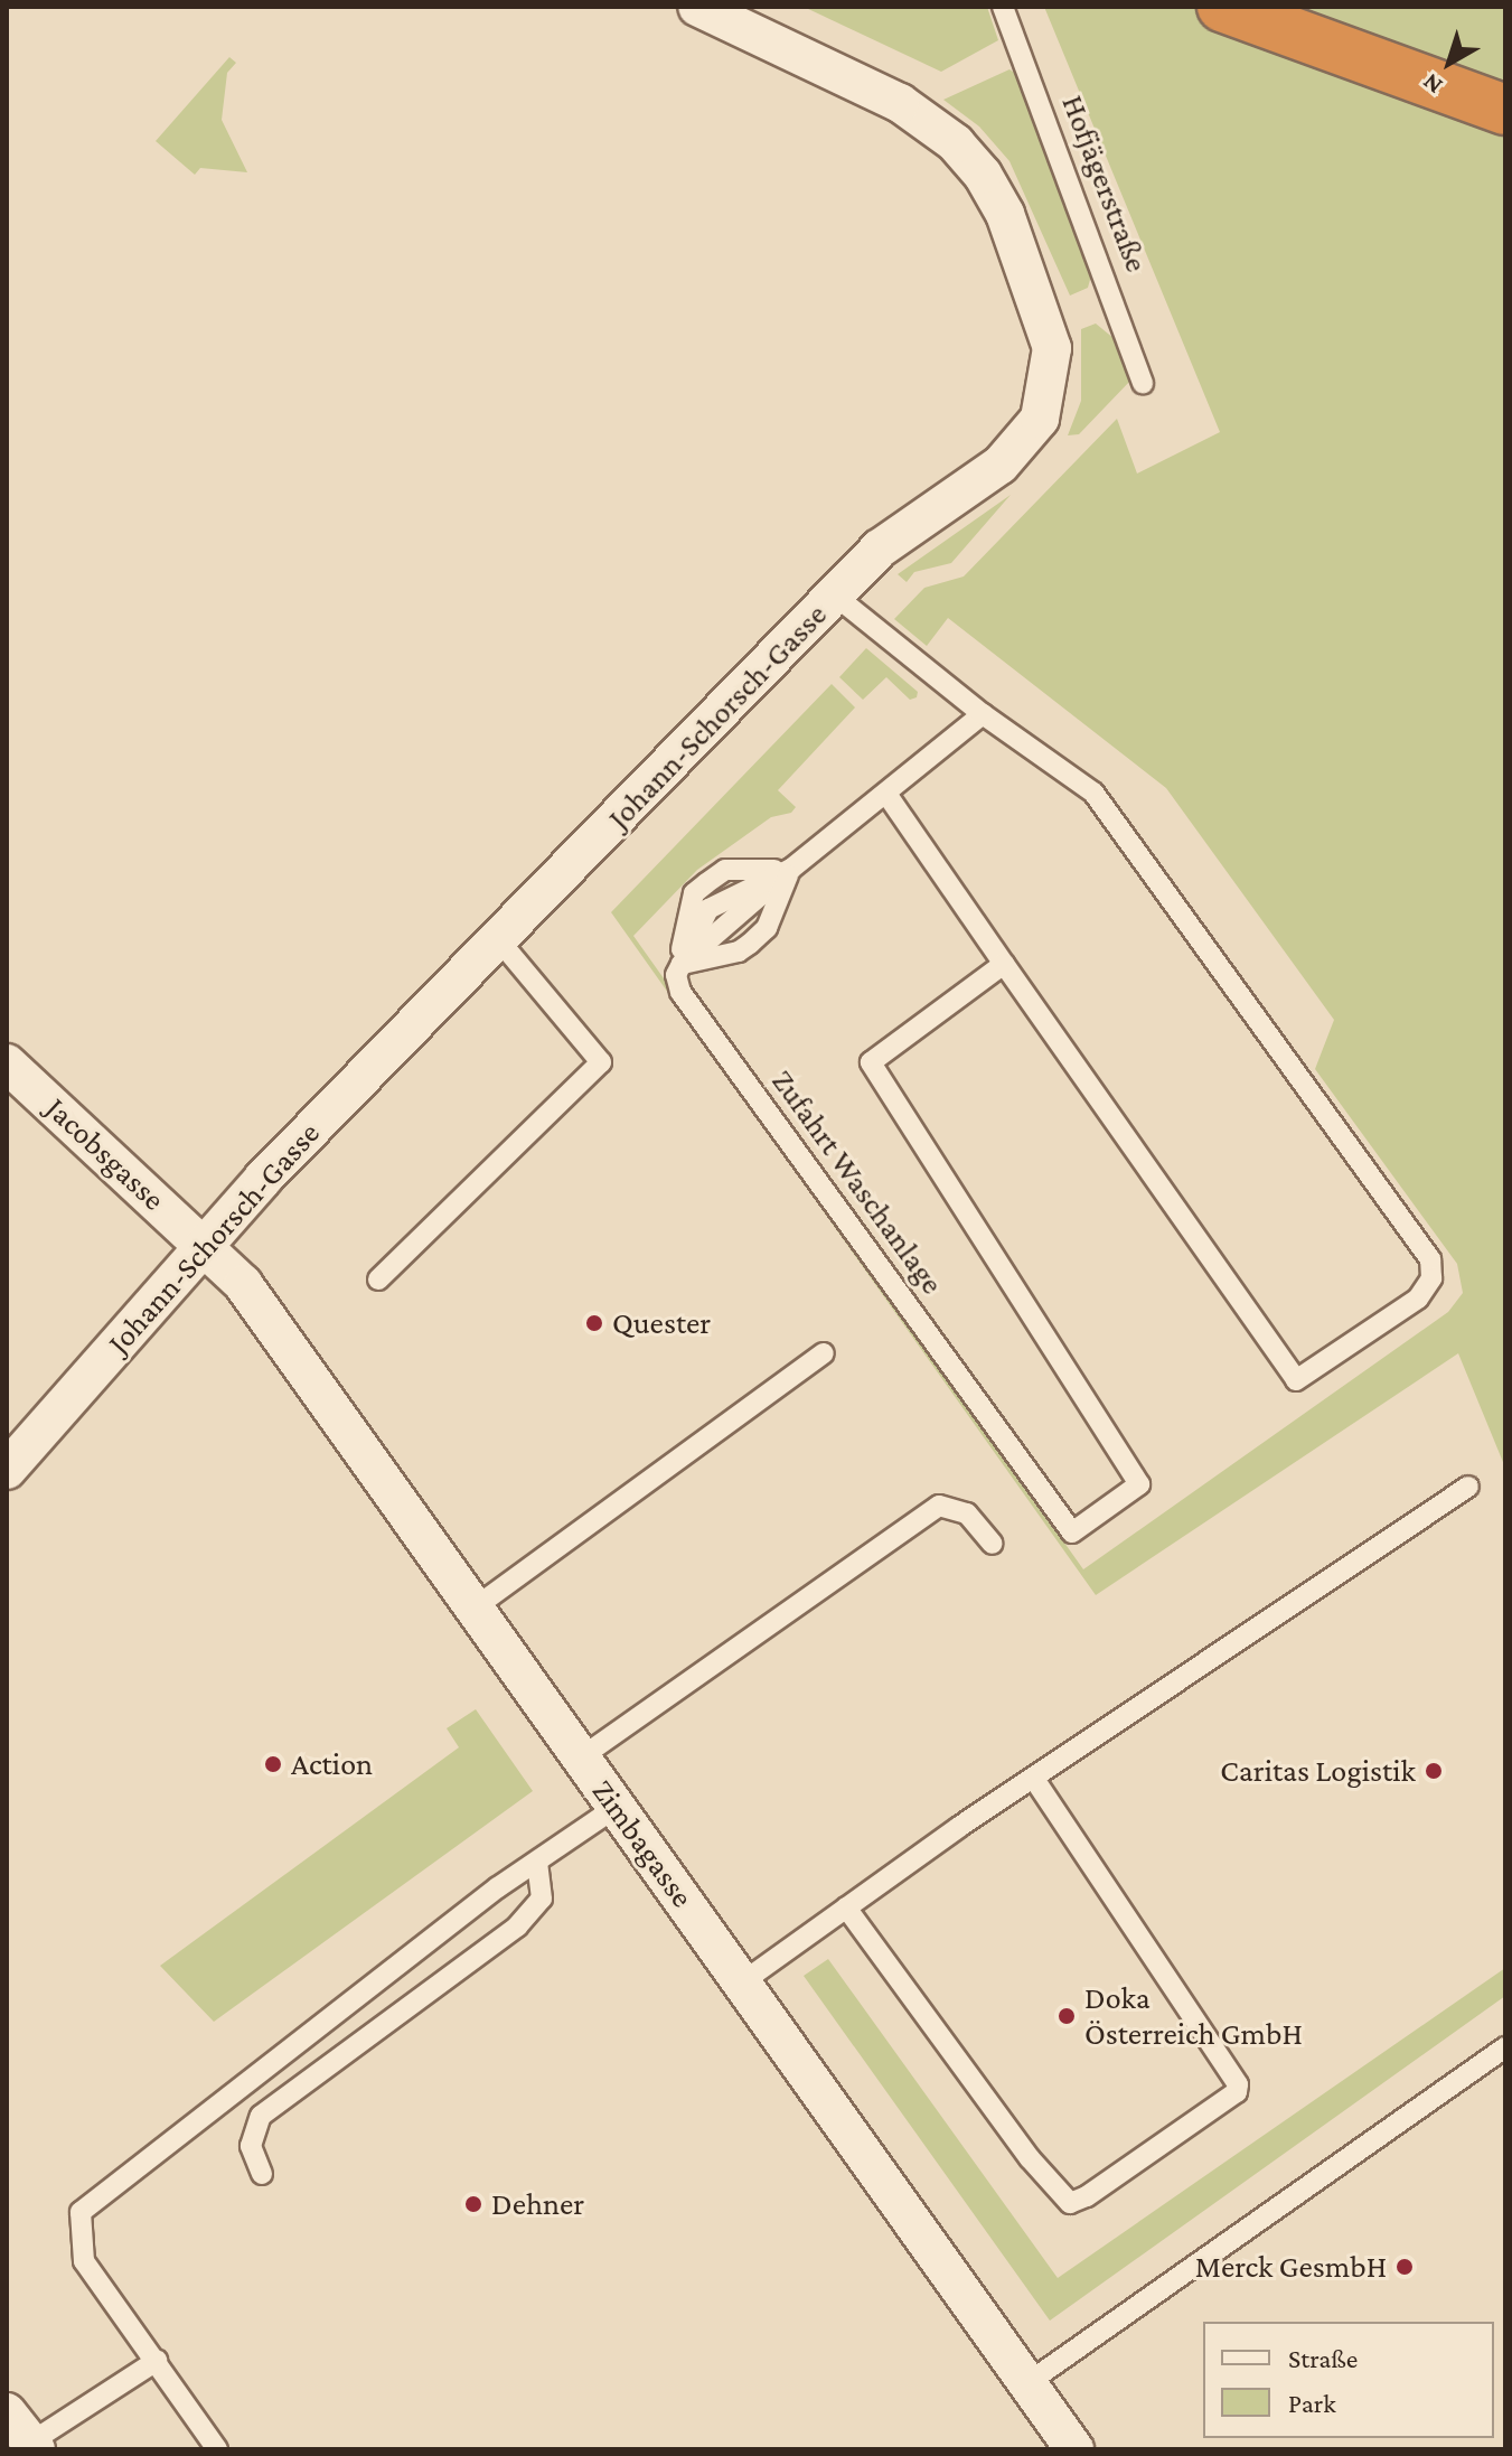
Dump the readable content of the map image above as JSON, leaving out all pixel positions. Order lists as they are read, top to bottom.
{
  "streets": {
    "street": ["Johann-Schorsch-Gasse", "Jacobsgasse", "Zimbagasse"],
    "lane": ["Hofjägerstraße", "Zufahrt Waschanlage"]
  },
  "crossings": [
    ["Johann-Schorsch-Gasse", "Jacobsgasse"],
    ["Johann-Schorsch-Gasse", "Zimbagasse"],
    ["Jacobsgasse", "Zimbagasse"]
  ],
  "places": [
    "Quester",
    "Action",
    "Caritas Logistik",
    "Doka Österreich GmbH",
    "Dehner",
    "Merck GesmbH"
  ],
  "legend": ["Straße", "Park"],
  "north": "bottom left"
}
